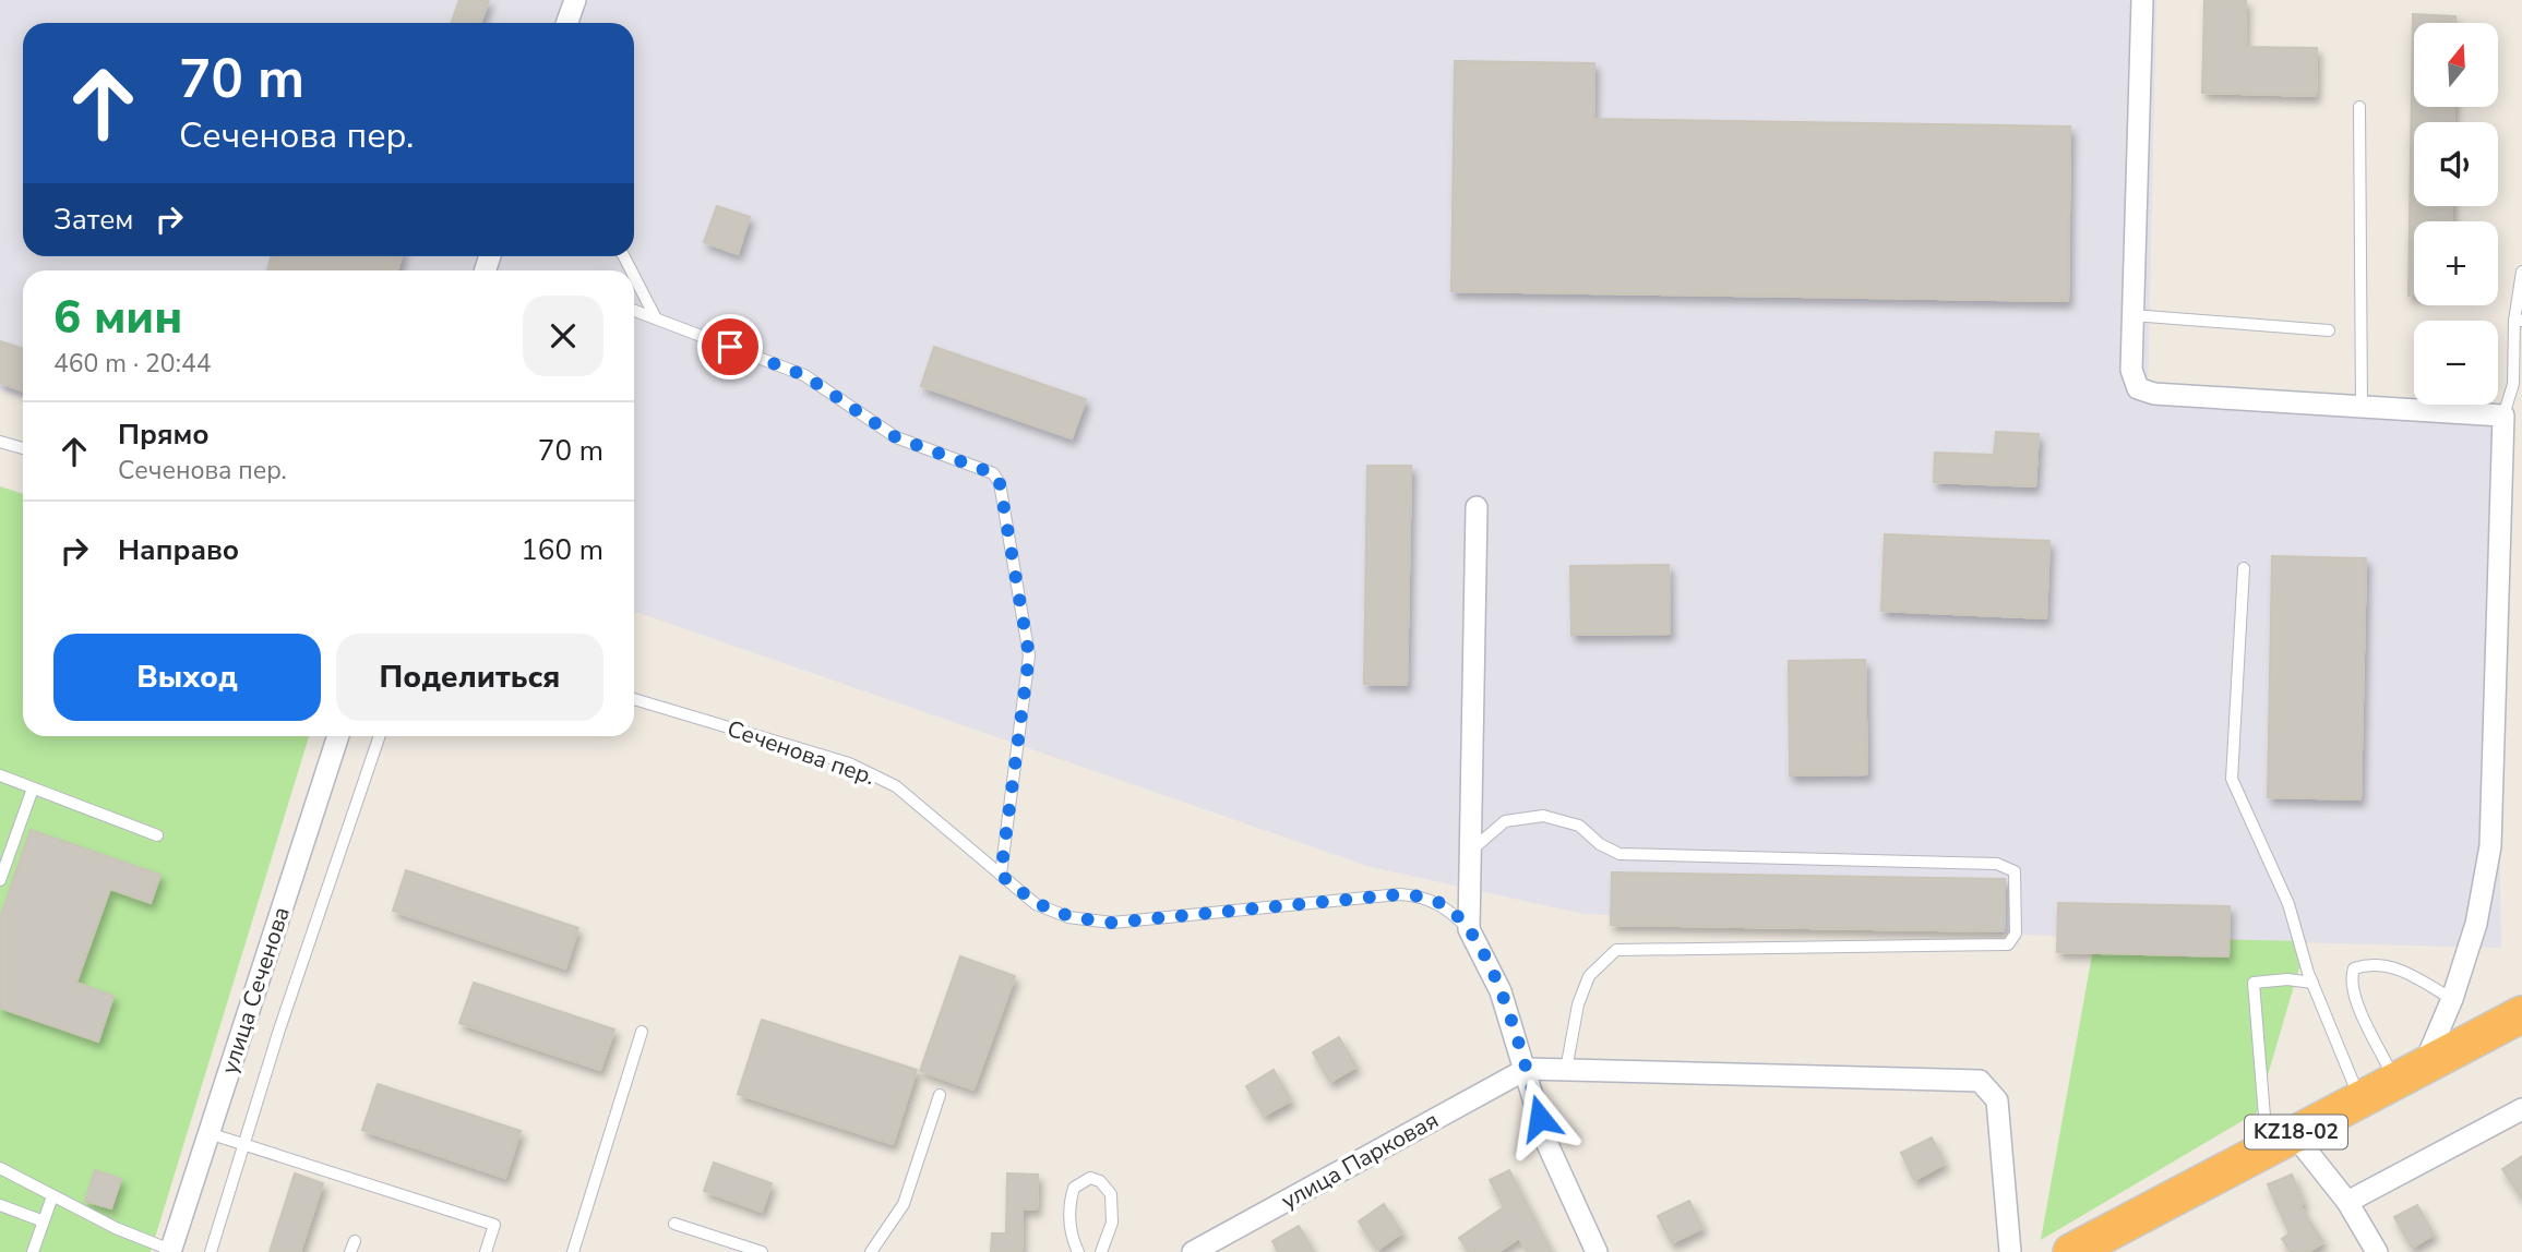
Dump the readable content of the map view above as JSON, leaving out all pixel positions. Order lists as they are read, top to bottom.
{
  "streets": {
    "highway": ["KZ18-02"],
    "street": ["улица Сеченова", "улица Парковая"],
    "lane": ["Сеченова пер."]
  },
  "north": "top",
  "page": {
    "map_buttons": ["+", "−"],
    "turn": ["70 m", "Сеченова пер."],
    "then": "Затем",
    "heading": ["6 мин", "460 m · 20:44"],
    "list": [
      {
        "name": "Прямо",
        "note": "Сеченова пер.",
        "value": "70 m"
      },
      {
        "name": "Направо",
        "value": "160 m"
      }
    ],
    "buttons": ["Выход", "Поделиться"]
  }
}
